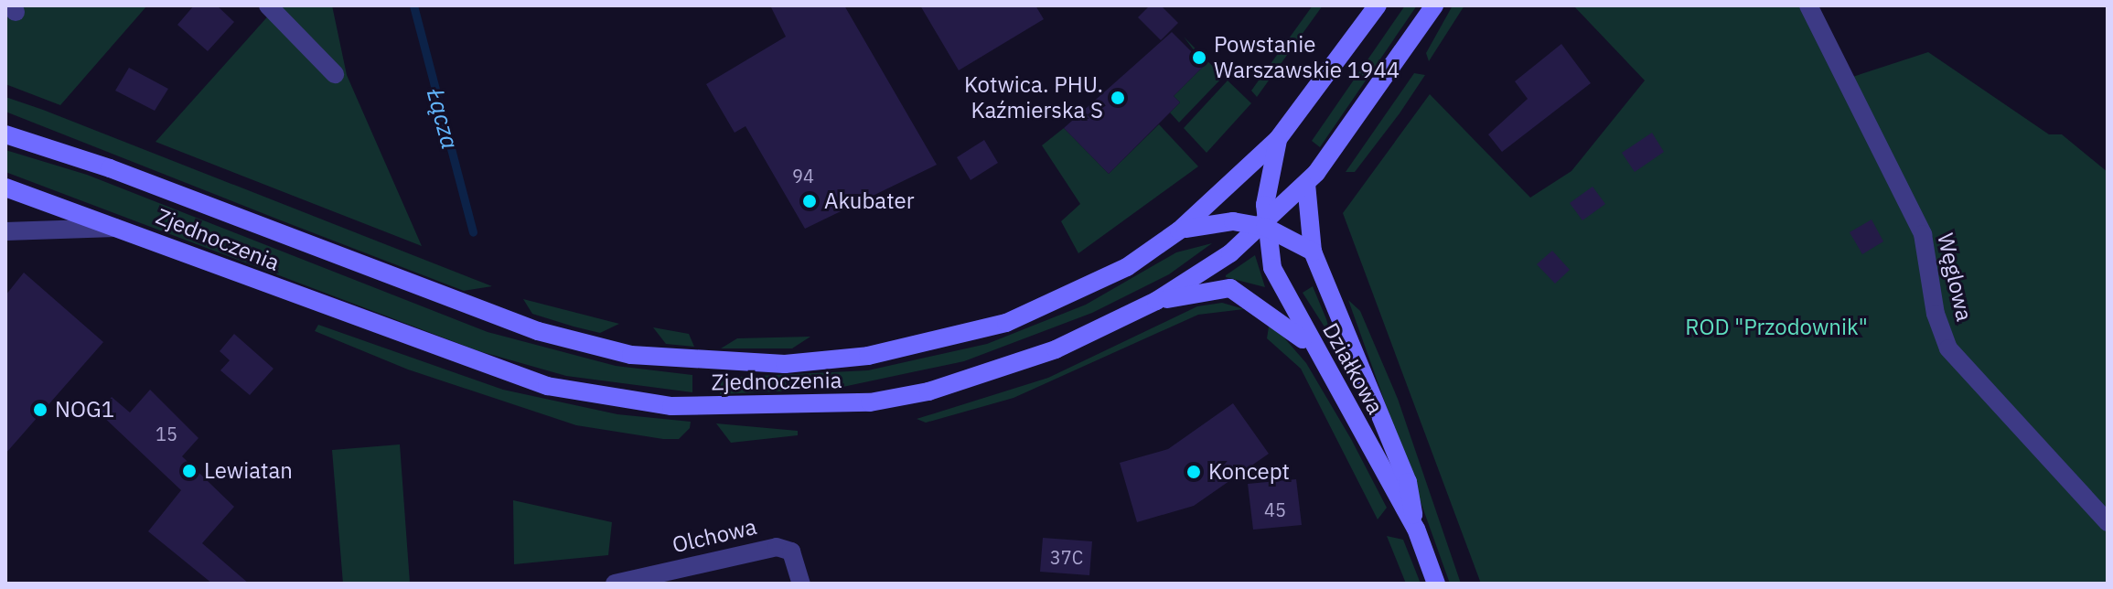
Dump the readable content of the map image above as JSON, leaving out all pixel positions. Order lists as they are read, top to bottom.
{
  "streets": {
    "main road": ["Zjednoczenia", "Działkowa"],
    "street": ["Węglowa", "Olchowa"]
  },
  "crossings": [
    ["Zjednoczenia", "Działkowa"]
  ],
  "water": ["Łącza"],
  "parks": ["ROD \"Przodownik\""],
  "places": [
    "Powstanie Warszawskie 1944",
    "Kotwica. PHU. Kaźmierska S",
    "Akubater",
    "NOG1",
    "Lewiatan",
    "Koncept"
  ],
  "house_numbers": [
    "94",
    "15",
    "45",
    "37C"
  ]
}
